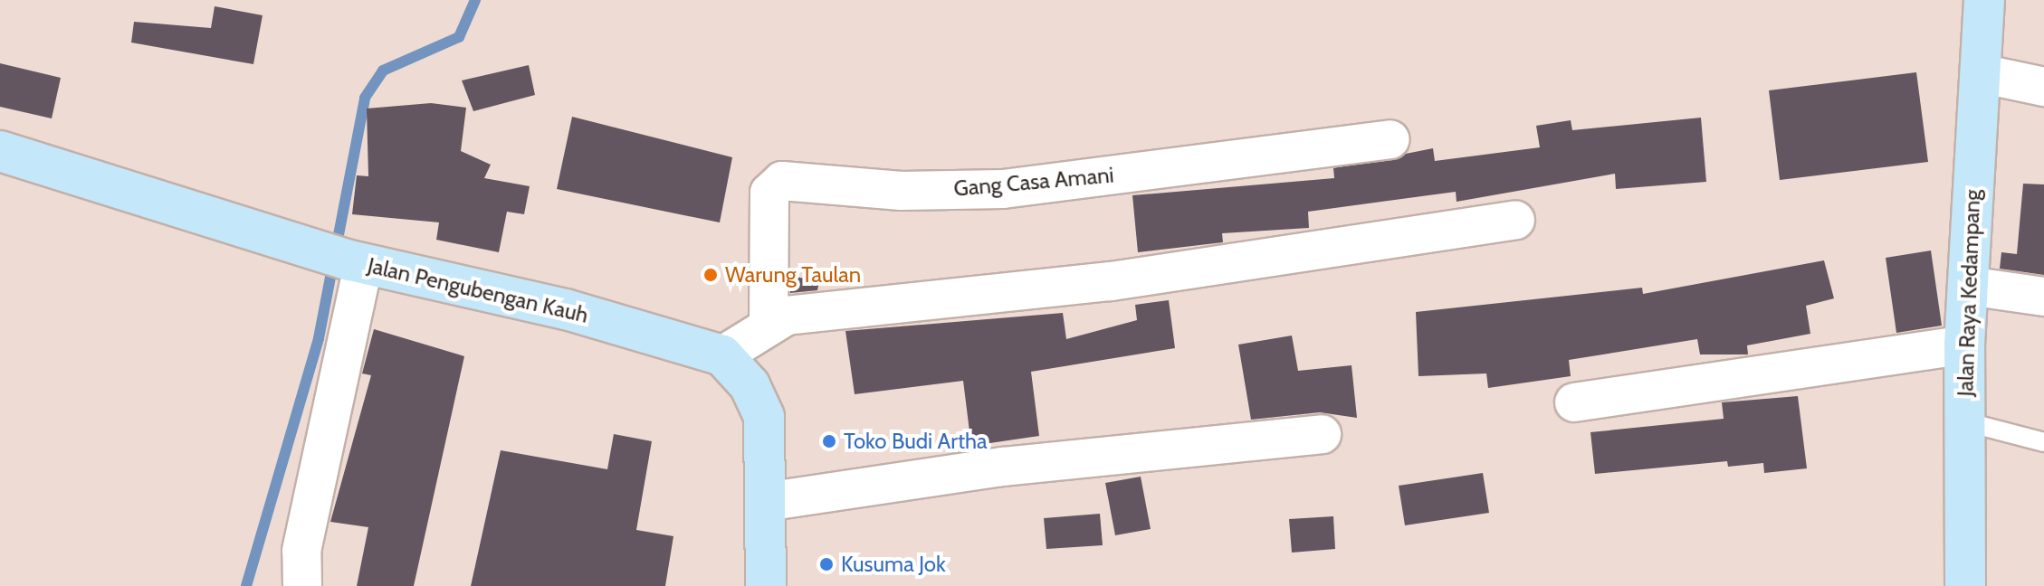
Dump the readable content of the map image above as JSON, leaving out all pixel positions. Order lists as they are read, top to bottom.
{
  "streets": {
    "street": ["Gang Casa Amani", "Jalan Pengubengan Kauh", "Jalan Raya Kedampang"]
  },
  "places": ["Warung Taulan", "Toko Budi Artha", "Kusuma Jok"]
}
